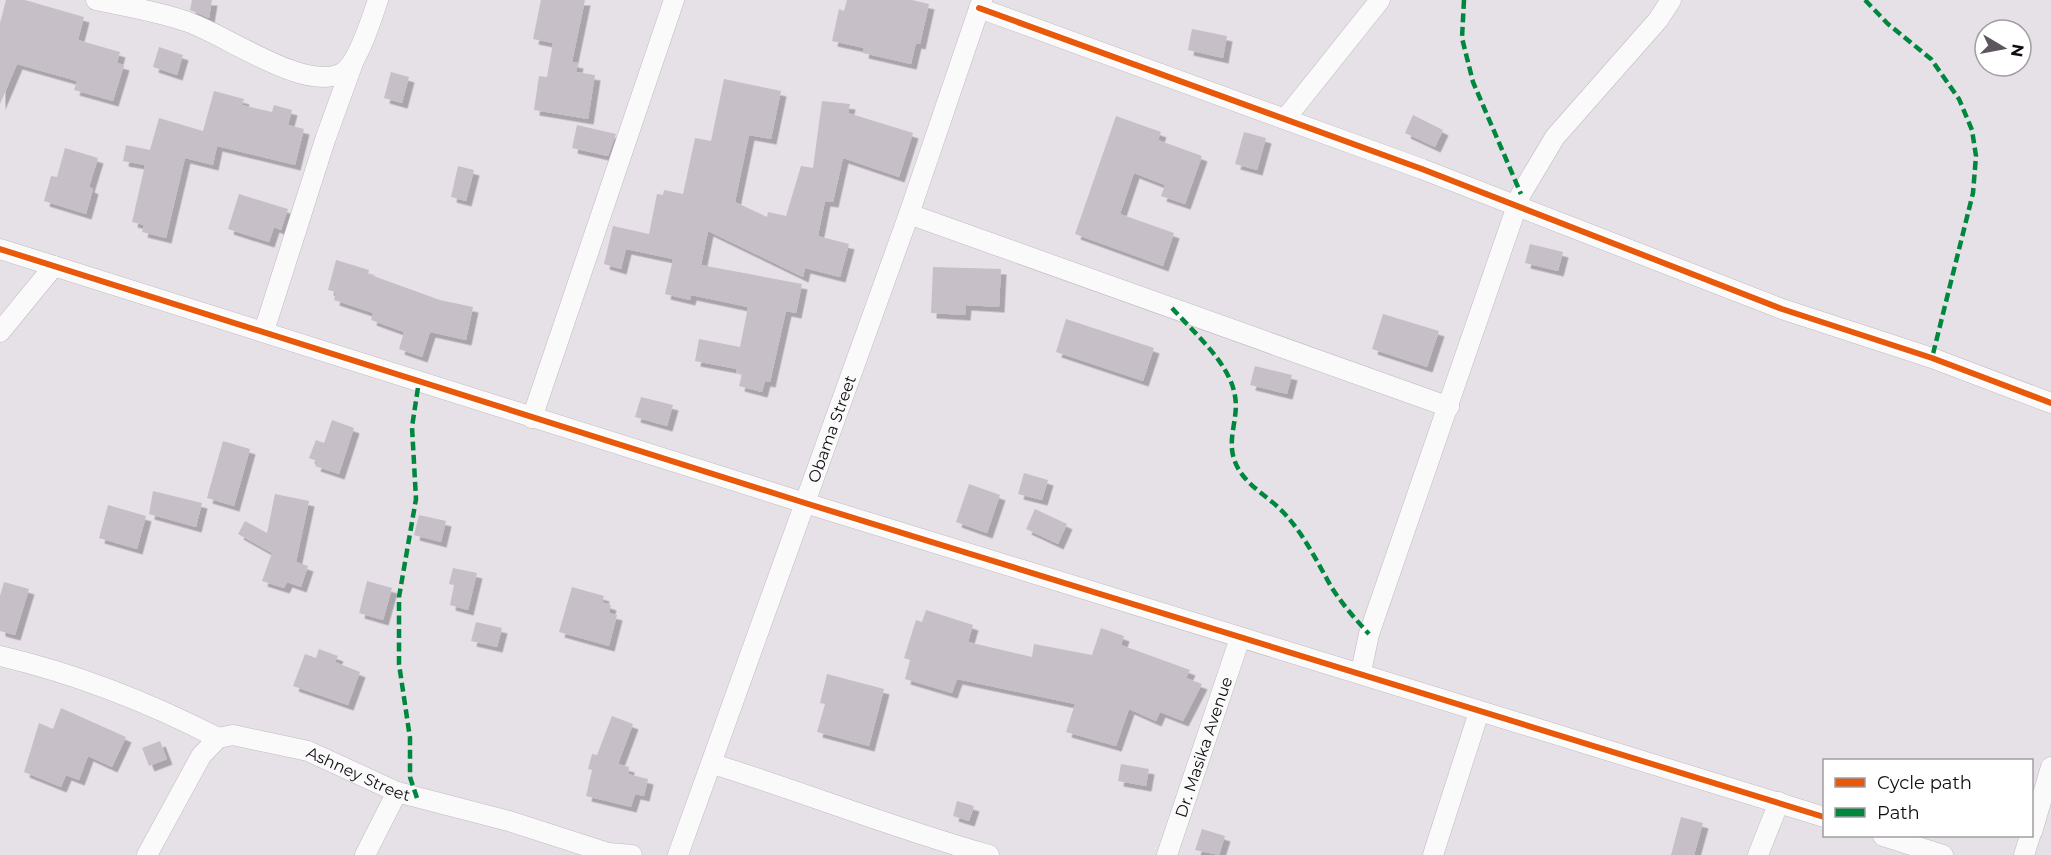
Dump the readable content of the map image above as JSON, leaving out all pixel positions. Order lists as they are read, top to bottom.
{
  "streets": {
    "street": ["Obama Street", "Dr. Masika Avenue", "Ashney Street"]
  },
  "legend": ["Cycle path", "Path"],
  "north": "right"
}
